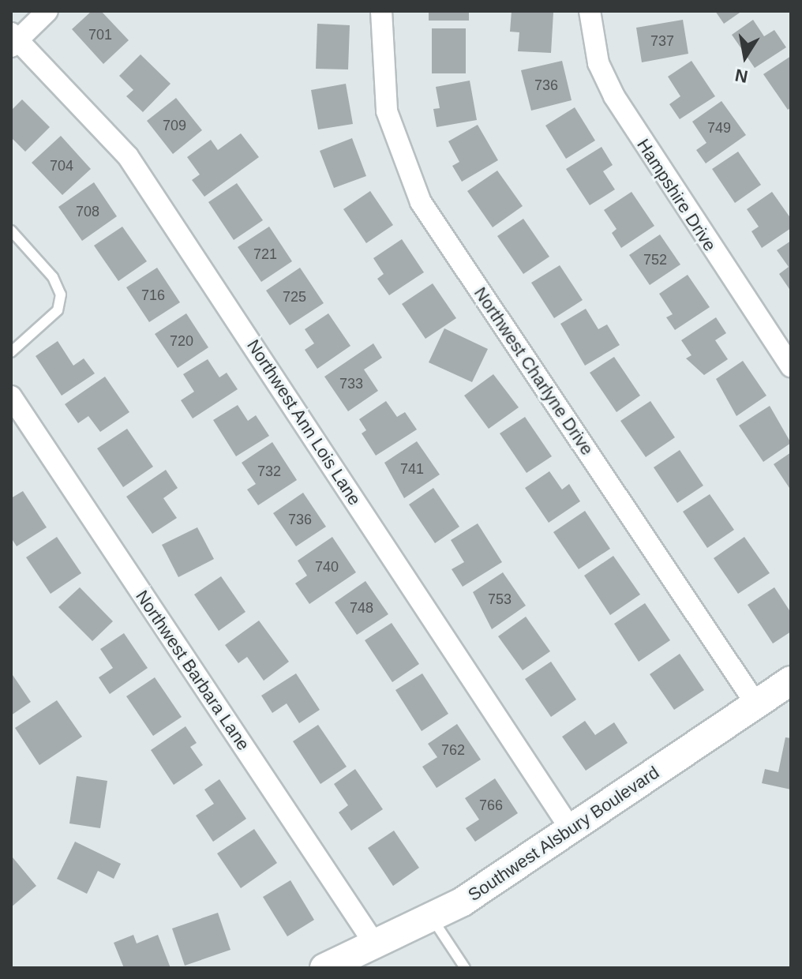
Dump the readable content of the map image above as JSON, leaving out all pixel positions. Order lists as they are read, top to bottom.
{
  "streets": {
    "main road": ["Southwest Alsbury Boulevard"],
    "street": [
      "Hampshire Drive",
      "Northwest Charlyne Drive",
      "Northwest Ann Lois Lane",
      "Northwest Barbara Lane"
    ]
  },
  "crossings": [
    ["Northwest Charlyne Drive", "Southwest Alsbury Boulevard"],
    ["Northwest Ann Lois Lane", "Southwest Alsbury Boulevard"],
    ["Northwest Barbara Lane", "Southwest Alsbury Boulevard"]
  ],
  "house_numbers": [
    "701",
    "737",
    "736",
    "709",
    "749",
    "704",
    "708",
    "721",
    "752",
    "716",
    "725",
    "720",
    "733",
    "741",
    "732",
    "736",
    "740",
    "753",
    "748",
    "762",
    "766"
  ],
  "north": "bottom"
}
